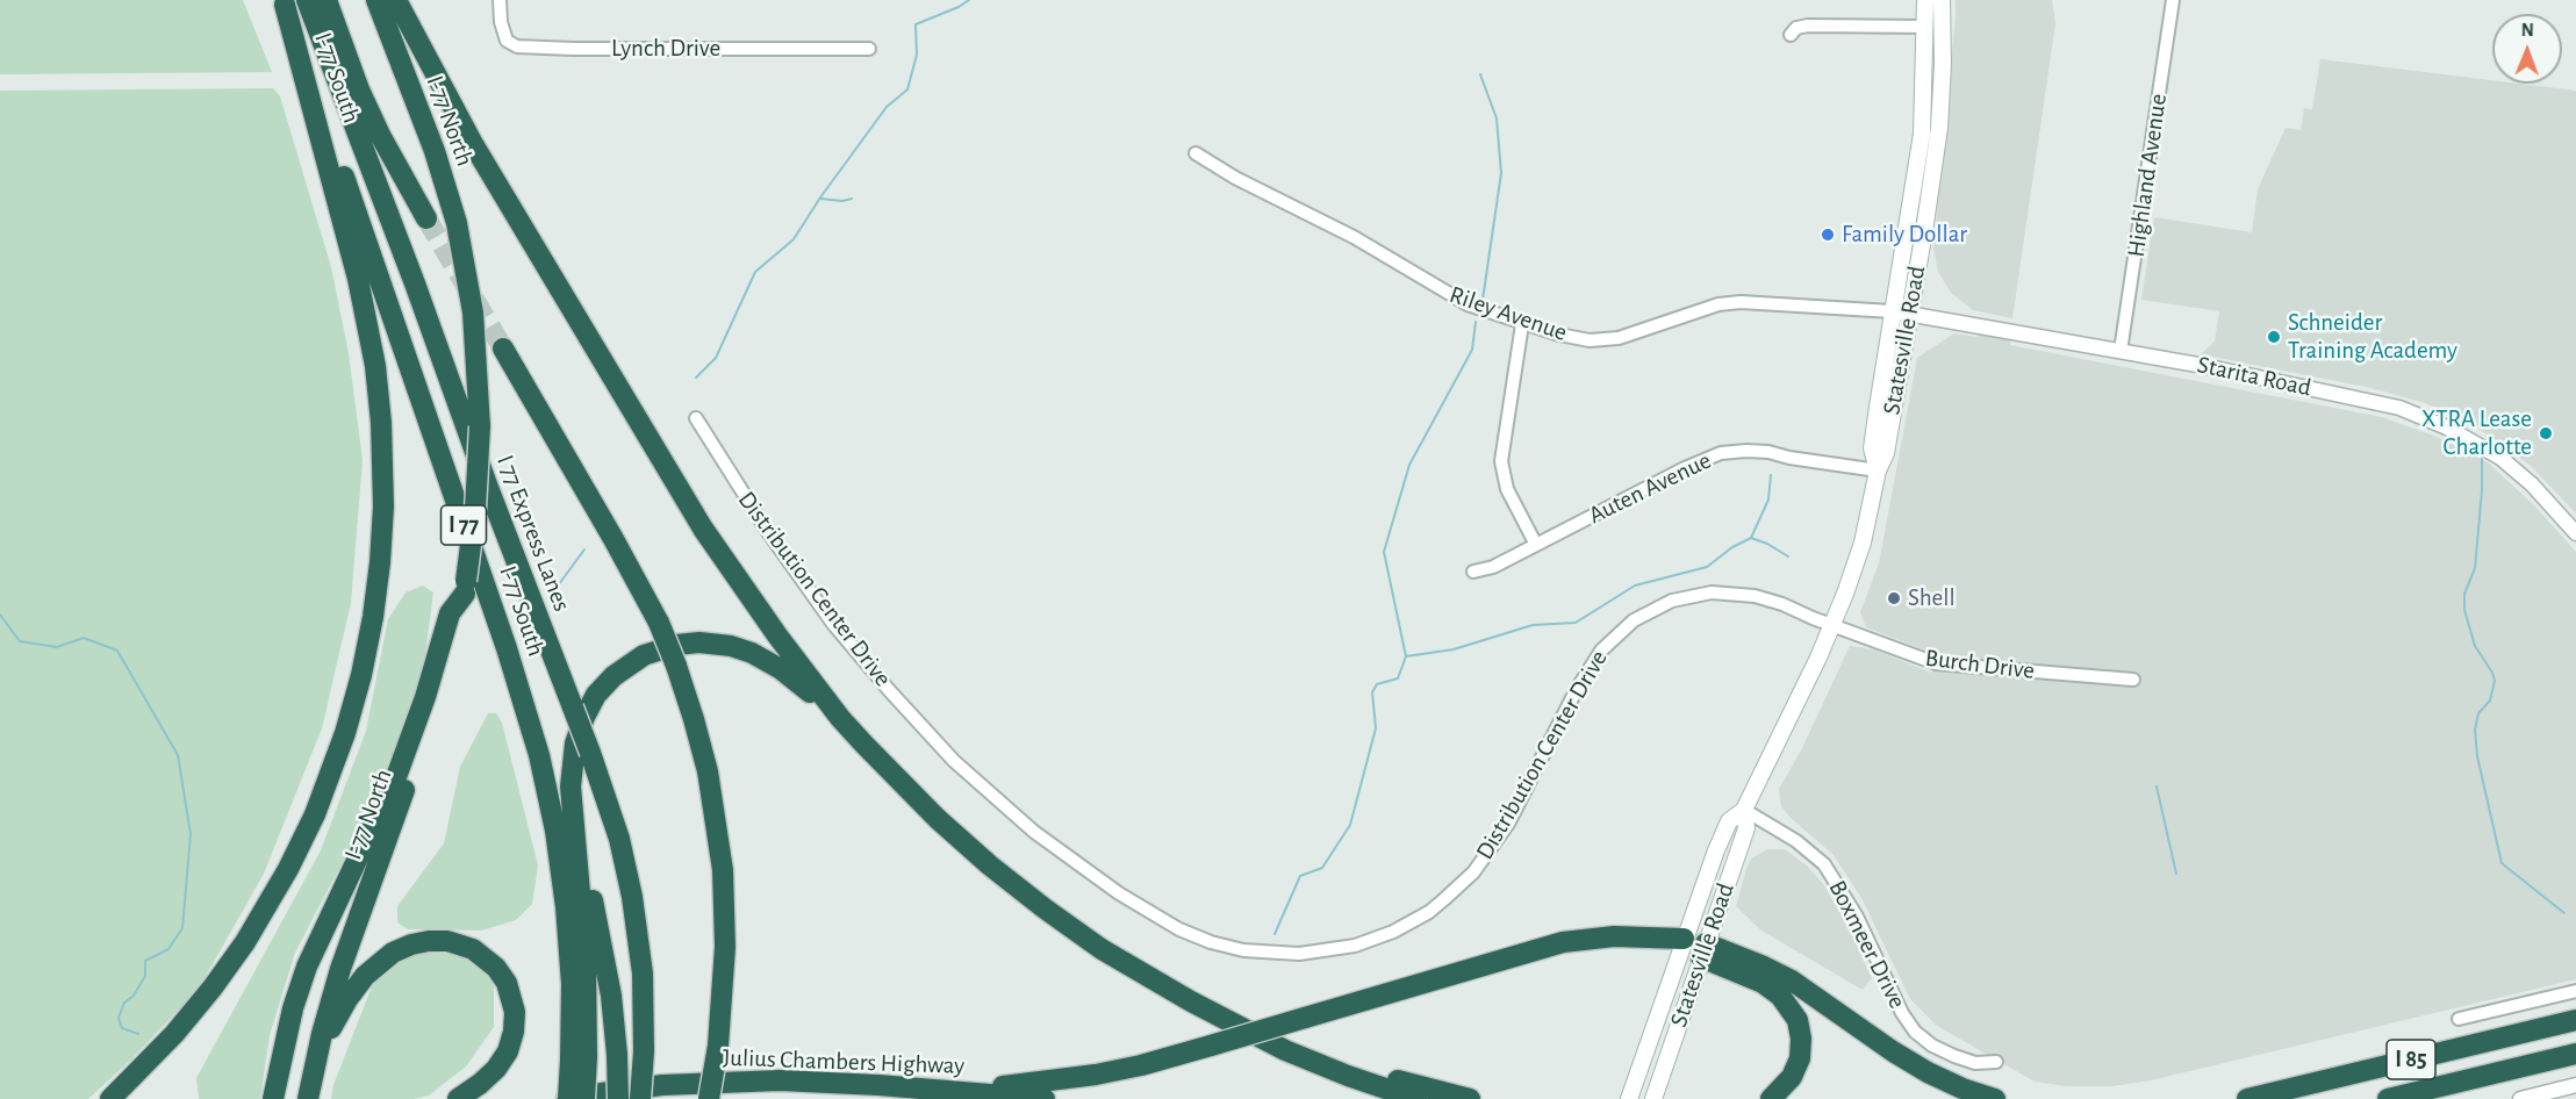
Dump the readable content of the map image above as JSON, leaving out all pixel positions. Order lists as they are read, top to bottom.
{
  "streets": {
    "highway": [
      "I-77 South",
      "I-77 North",
      "I 77",
      "I 77 Express Lanes",
      "I 85",
      "Julius Chambers Highway"
    ],
    "main road": ["Statesville Road"],
    "street": [
      "Lynch Drive",
      "Highland Avenue",
      "Riley Avenue",
      "Starita Road",
      "Auten Avenue",
      "Distribution Center Drive",
      "Burch Drive",
      "Boxmeer Drive"
    ]
  },
  "crossings": [
    ["I-77 North", "I 77"],
    ["Highland Avenue", "Starita Road"],
    ["Riley Avenue", "Statesville Road"],
    ["Riley Avenue", "Starita Road"],
    ["Statesville Road", "Starita Road"],
    ["Statesville Road", "Auten Avenue"],
    ["Statesville Road", "Distribution Center Drive"],
    ["Statesville Road", "Burch Drive"],
    ["Statesville Road", "Boxmeer Drive"],
    ["Distribution Center Drive", "Burch Drive"]
  ],
  "places": [
    "Family Dollar",
    "Schneider Training Academy",
    "XTRA Lease Charlotte",
    "Shell"
  ],
  "north": "top"
}
